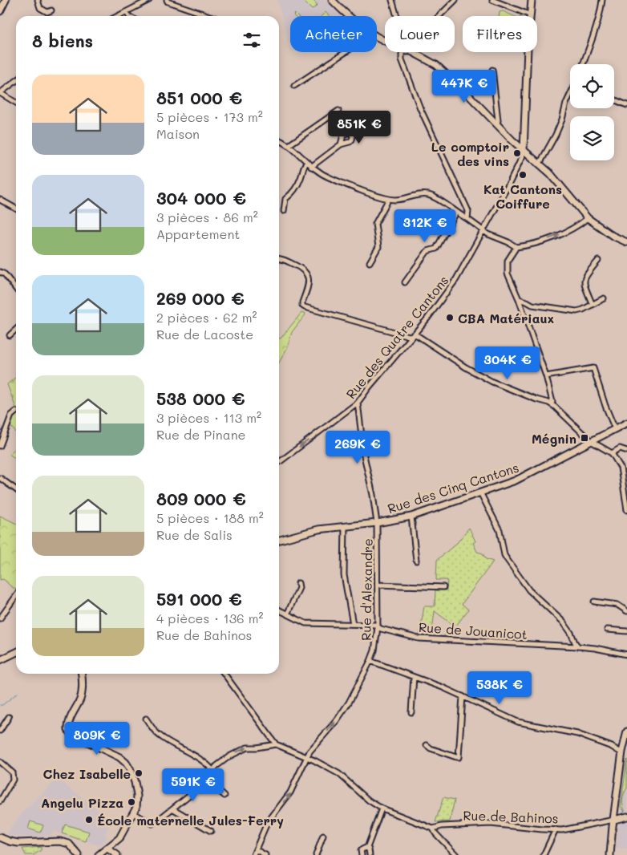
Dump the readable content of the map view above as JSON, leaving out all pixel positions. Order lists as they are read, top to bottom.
{
  "streets": {
    "street": [
      "Rue des Quatre Cantons",
      "Rue des Cinq Cantons",
      "Rue d'Alexandre",
      "Rue de Jouanicot",
      "Rue de Bahinos"
    ]
  },
  "crossings": [
    ["Rue des Quatre Cantons", "Rue d'Alexandre"],
    ["Rue des Cinq Cantons", "Rue d'Alexandre"],
    ["Rue d'Alexandre", "Rue de Jouanicot"],
    ["Rue d'Alexandre", "Rue de Bahinos"]
  ],
  "one_way": ["Rue d'Alexandre"],
  "places": {
    "other": [
      "Le comptoir des vins",
      "Kat Cantons Coiffure",
      "CBA Matériaux",
      "Chez Isabelle",
      "Angelu Pizza",
      "École maternelle Jules-Ferry"
    ],
    "transit": ["Mégnin"]
  },
  "page": {
    "chip": ["Acheter", "Louer", "Filtres"],
    "heading": "8 biens",
    "list": [
      {
        "name": "851 000 €",
        "note": "5 pièces · 173 m² · Maison"
      },
      {
        "name": "304 000 €",
        "note": "3 pièces · 86 m² · Appartement"
      },
      {
        "name": "269 000 €",
        "note": "2 pièces · 62 m² · Rue de Lacoste"
      },
      {
        "name": "538 000 €",
        "note": "3 pièces · 113 m² · Rue de Pinane"
      },
      {
        "name": "809 000 €",
        "note": "5 pièces · 188 m² · Rue de Salis"
      },
      {
        "name": "591 000 €",
        "note": "4 pièces · 136 m² · Rue de Bahinos"
      }
    ],
    "price": [
      "447K €",
      "851K €",
      "312K €",
      "304K €",
      "269K €",
      "538K €",
      "809K €",
      "591K €"
    ]
  }
}
